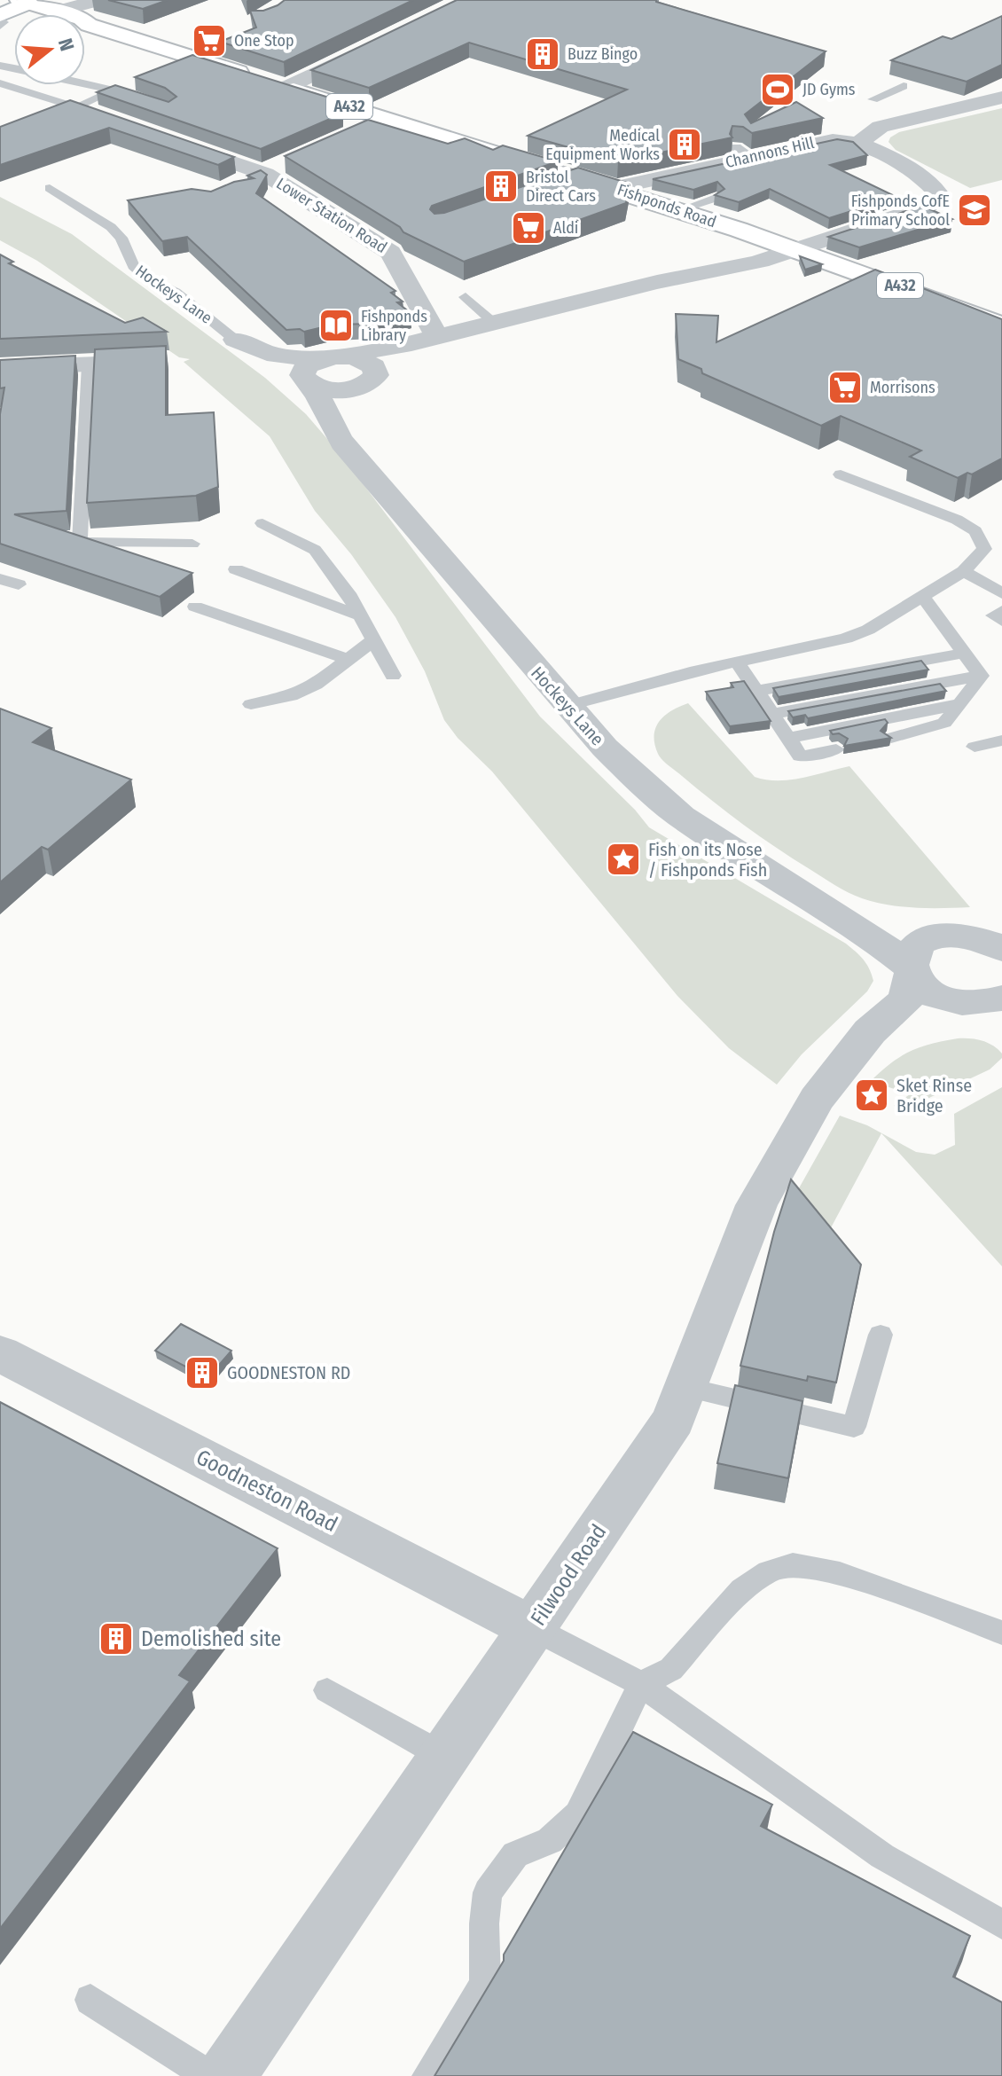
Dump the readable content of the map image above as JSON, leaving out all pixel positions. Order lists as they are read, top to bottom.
{
  "streets": {
    "main road": ["A432", "Fishponds Road"],
    "street": [
      "Channons Hill",
      "Lower Station Road",
      "Hockeys Lane",
      "Goodneston Road",
      "Filwood Road"
    ]
  },
  "crossings": [
    ["Channons Hill", "Fishponds Road"],
    ["Channons Hill", "Hockeys Lane"],
    ["Fishponds Road", "Hockeys Lane"],
    ["Lower Station Road", "Hockeys Lane"],
    ["Hockeys Lane", "Filwood Road"],
    ["Goodneston Road", "Filwood Road"]
  ],
  "places": {
    "supermarket": ["One Stop", "Aldi", "Morrisons"],
    "building": [
      "Buzz Bingo",
      "Medical Equipment Works",
      "Bristol Direct Cars",
      "GOODNESTON RD",
      "Demolished site"
    ],
    "sports": ["JD Gyms"],
    "school or university": ["Fishponds CofE Primary School"],
    "library": ["Fishponds Library"],
    "place": ["Fish on its Nose / Fishponds Fish", "Sket Rinse Bridge"]
  },
  "north": "right"
}
